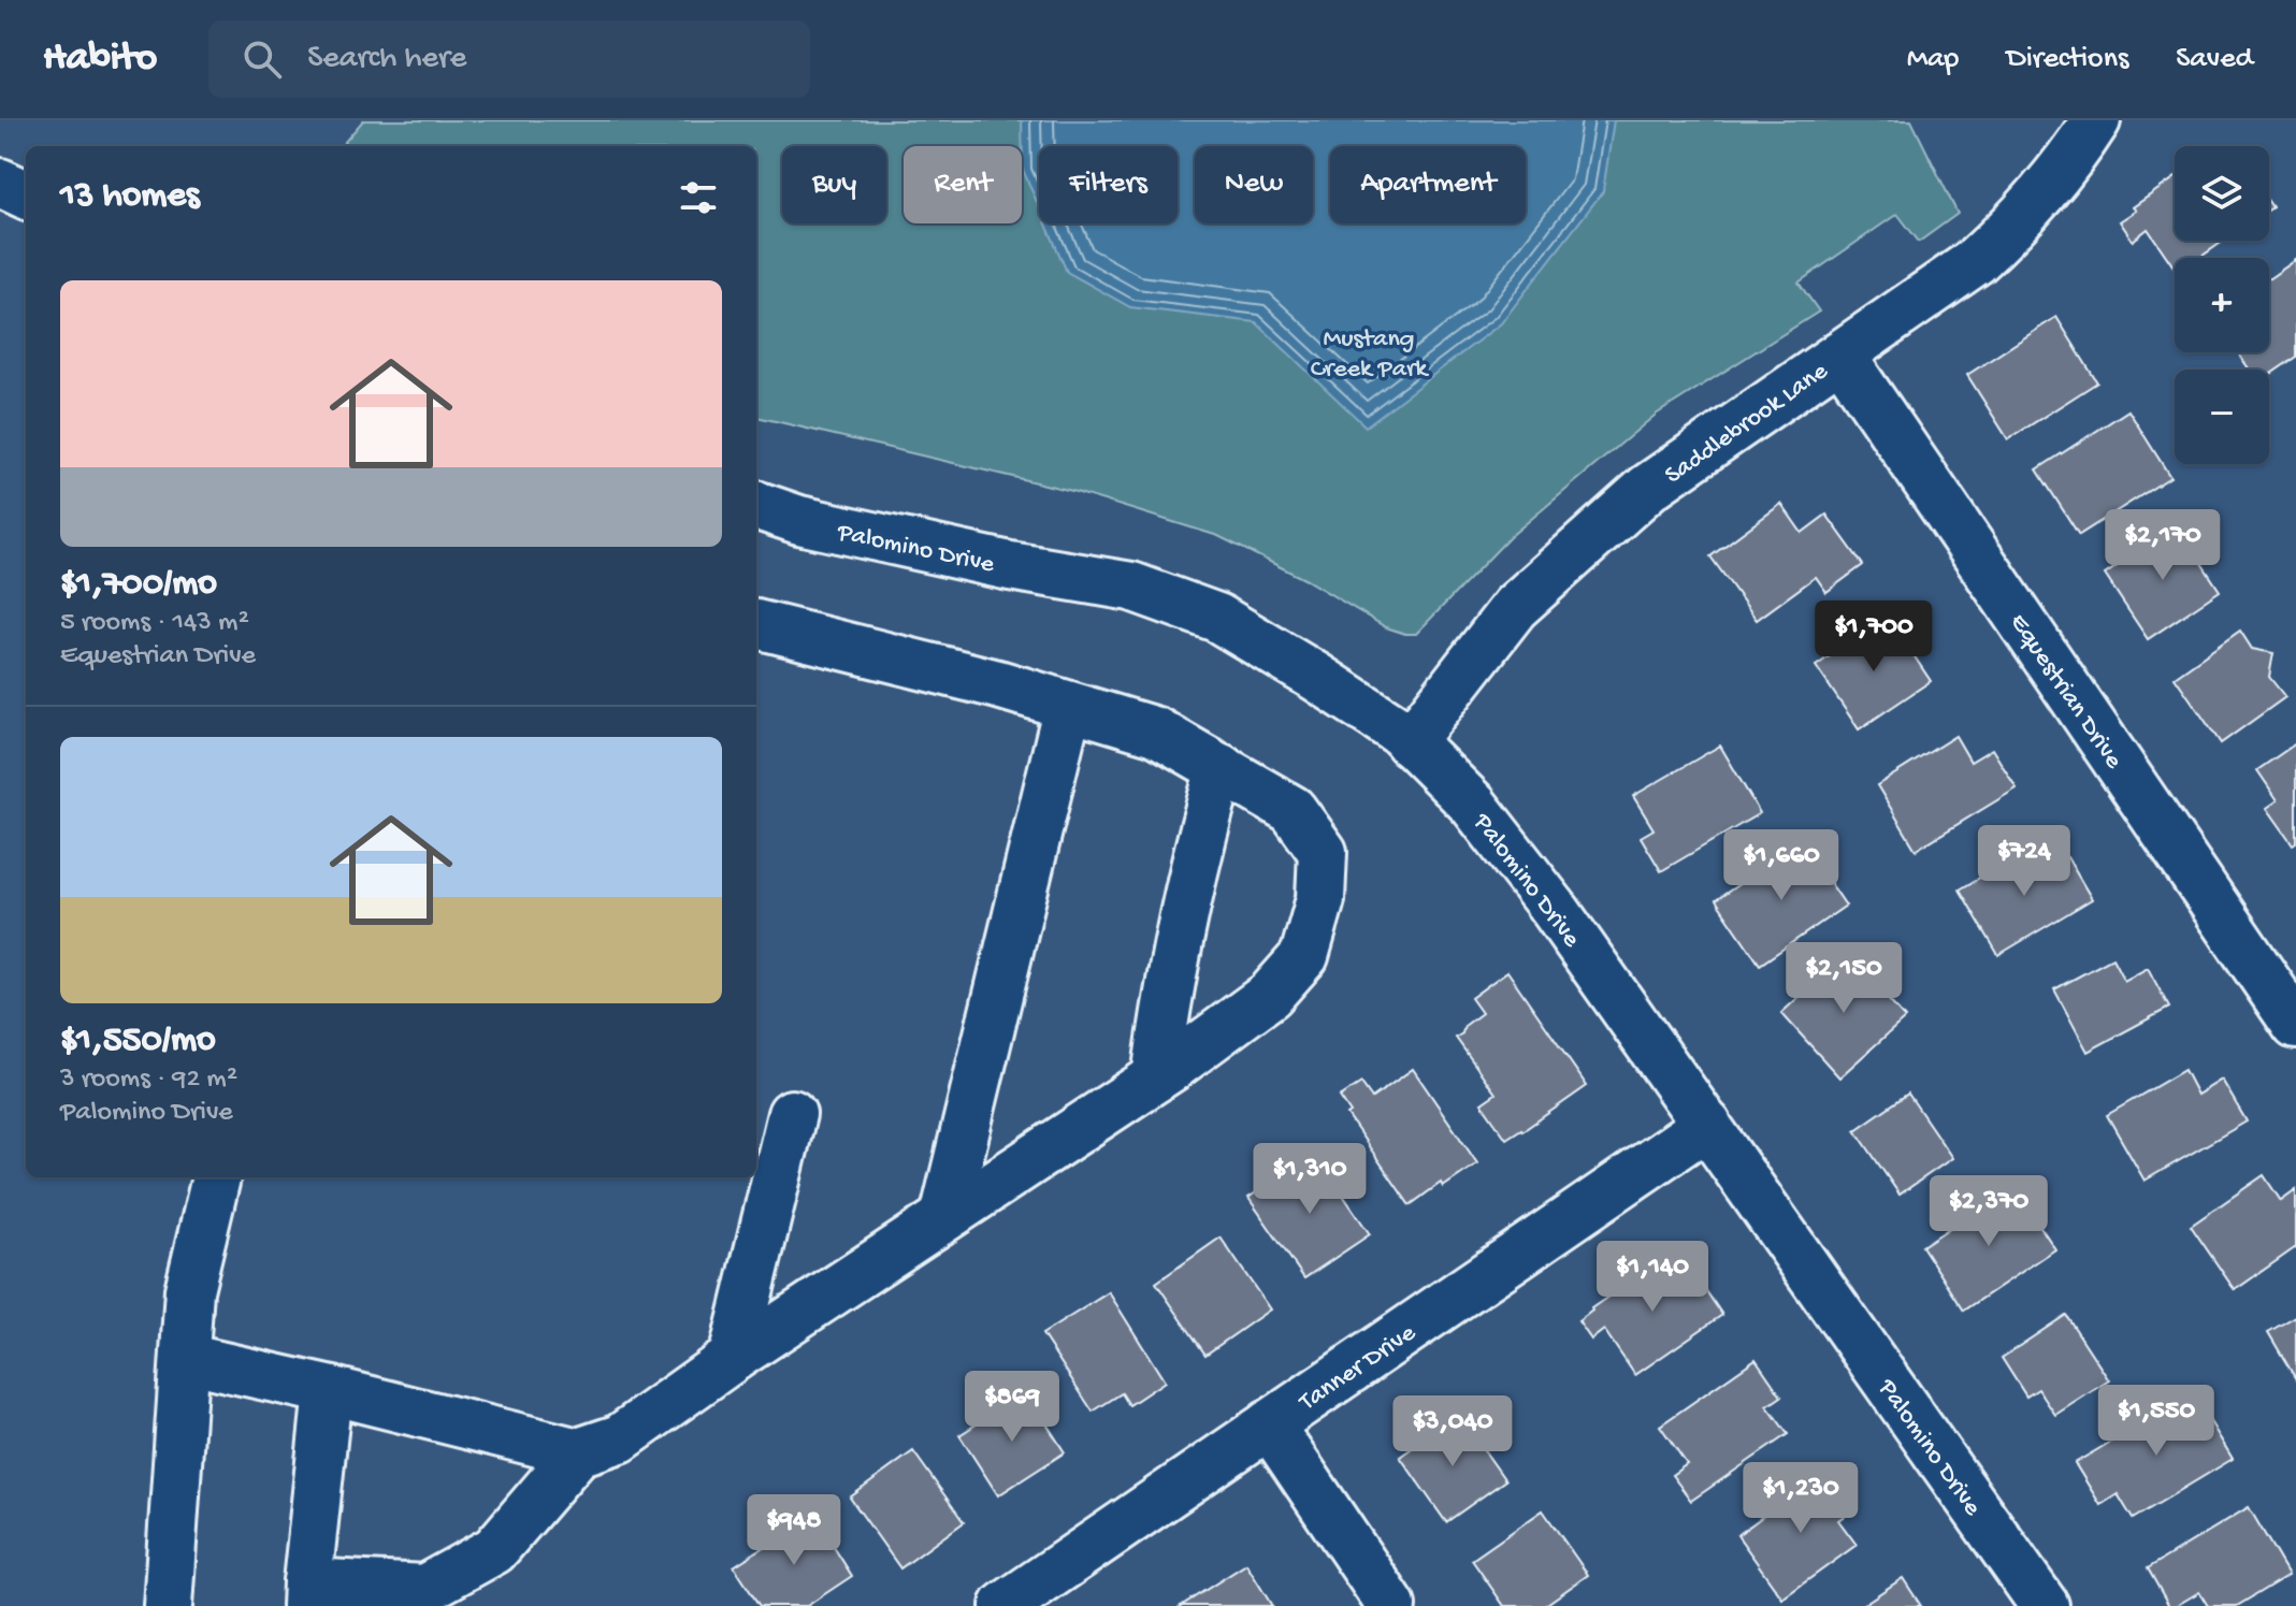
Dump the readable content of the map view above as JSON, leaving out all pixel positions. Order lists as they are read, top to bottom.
{
  "streets": {
    "street": [
      "Saddlebrook Lane",
      "Palomino Drive",
      "Equestrian Drive",
      "Tanner Drive"
    ]
  },
  "crossings": [
    ["Saddlebrook Lane", "Palomino Drive"],
    ["Saddlebrook Lane", "Equestrian Drive"],
    ["Palomino Drive", "Tanner Drive"]
  ],
  "parks": ["Mustang Creek Park"],
  "page": {
    "header": "Habito",
    "search": "Search here",
    "nav": ["Map", "Directions", "Saved"],
    "map_buttons": ["+", "−"],
    "chip": [
      "Buy",
      "Rent",
      "Filters",
      "New",
      "Apartment"
    ],
    "heading": "13 homes",
    "list": [
      {
        "name": "$1,700/mo",
        "note": "5 rooms · 143 m² · Equestrian Drive"
      },
      {
        "name": "$1,550/mo",
        "note": "3 rooms · 92 m² · Palomino Drive"
      }
    ],
    "price": [
      "$2,170",
      "$1,700",
      "$724",
      "$1,660",
      "$2,150",
      "$1,310",
      "$2,370",
      "$1,140",
      "$869",
      "$1,550",
      "$3,040",
      "$1,230",
      "$948"
    ]
  }
}
